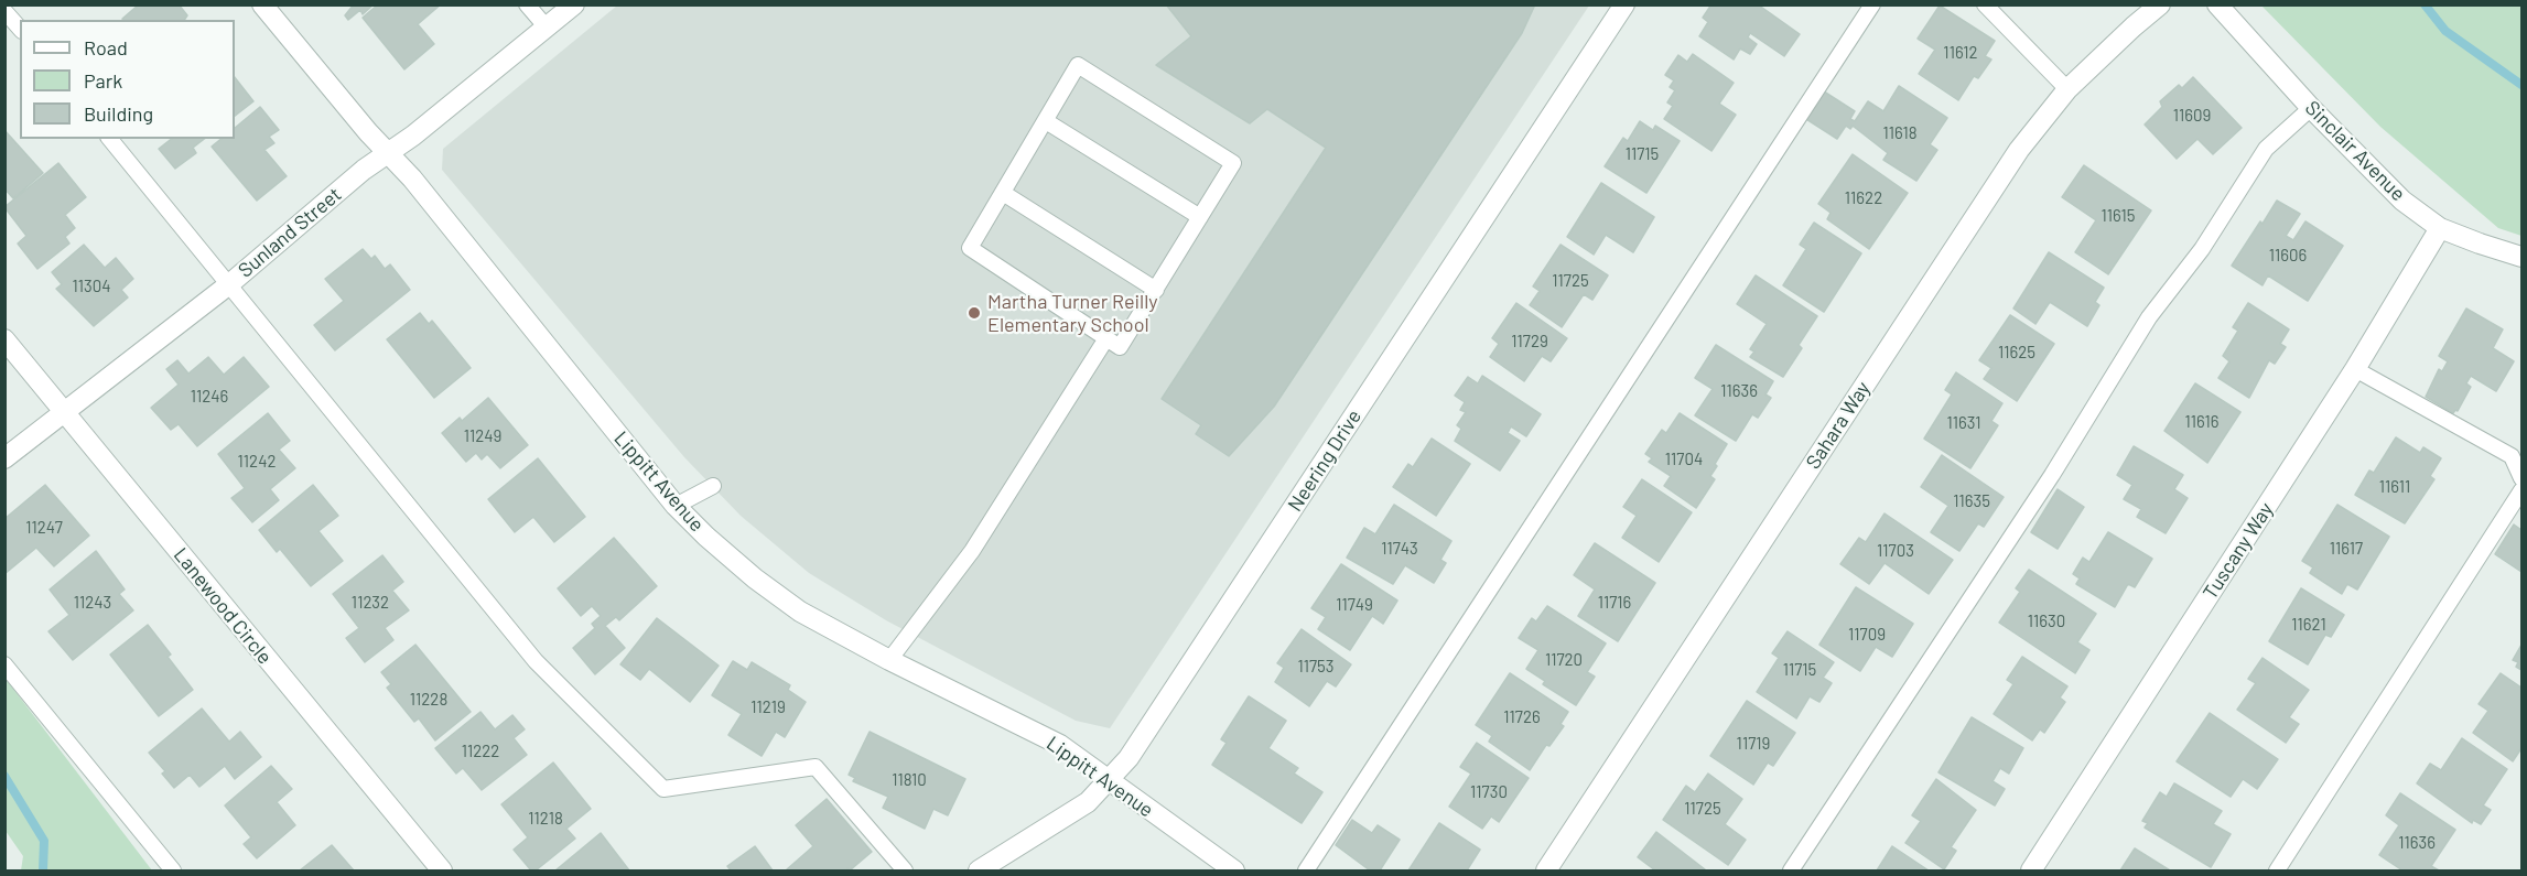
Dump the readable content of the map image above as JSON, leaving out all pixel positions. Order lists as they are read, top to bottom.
{
  "streets": {
    "street": [
      "Sinclair Avenue",
      "Sunland Street",
      "Sahara Way",
      "Neering Drive",
      "Lippitt Avenue",
      "Tuscany Way",
      "Lanewood Circle"
    ]
  },
  "crossings": [
    ["Sinclair Avenue", "Tuscany Way"],
    ["Sunland Street", "Lippitt Avenue"],
    ["Sunland Street", "Lanewood Circle"],
    ["Neering Drive", "Lippitt Avenue"]
  ],
  "places": ["Martha Turner Reilly Elementary School"],
  "house_numbers": [
    "11612",
    "11609",
    "11618",
    "11715",
    "11622",
    "11615",
    "11606",
    "11725",
    "11304",
    "11729",
    "11625",
    "11636",
    "11246",
    "11616",
    "11631",
    "11249",
    "11704",
    "11242",
    "11611",
    "11635",
    "11247",
    "11743",
    "11617",
    "11703",
    "11243",
    "11232",
    "11716",
    "11749",
    "11630",
    "11621",
    "11709",
    "11720",
    "11753",
    "11715",
    "11228",
    "11219",
    "11726",
    "11719",
    "11222",
    "11810",
    "11730",
    "11725",
    "11218",
    "11636"
  ],
  "legend": ["Road", "Park", "Building"]
}
